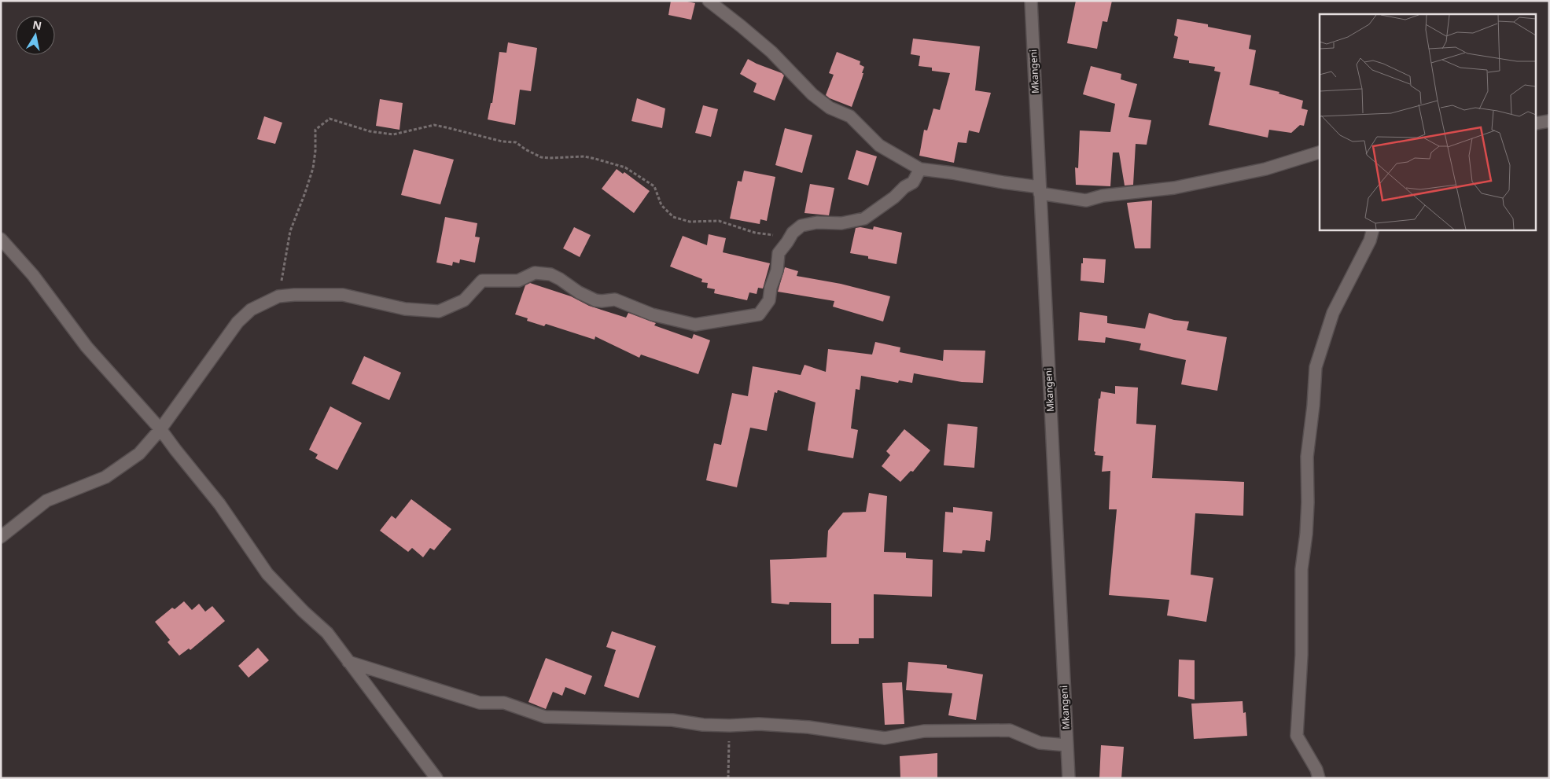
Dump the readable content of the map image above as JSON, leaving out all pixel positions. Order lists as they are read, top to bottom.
{
  "streets": {
    "street": ["Mkangeni"]
  },
  "north": "top"
}
